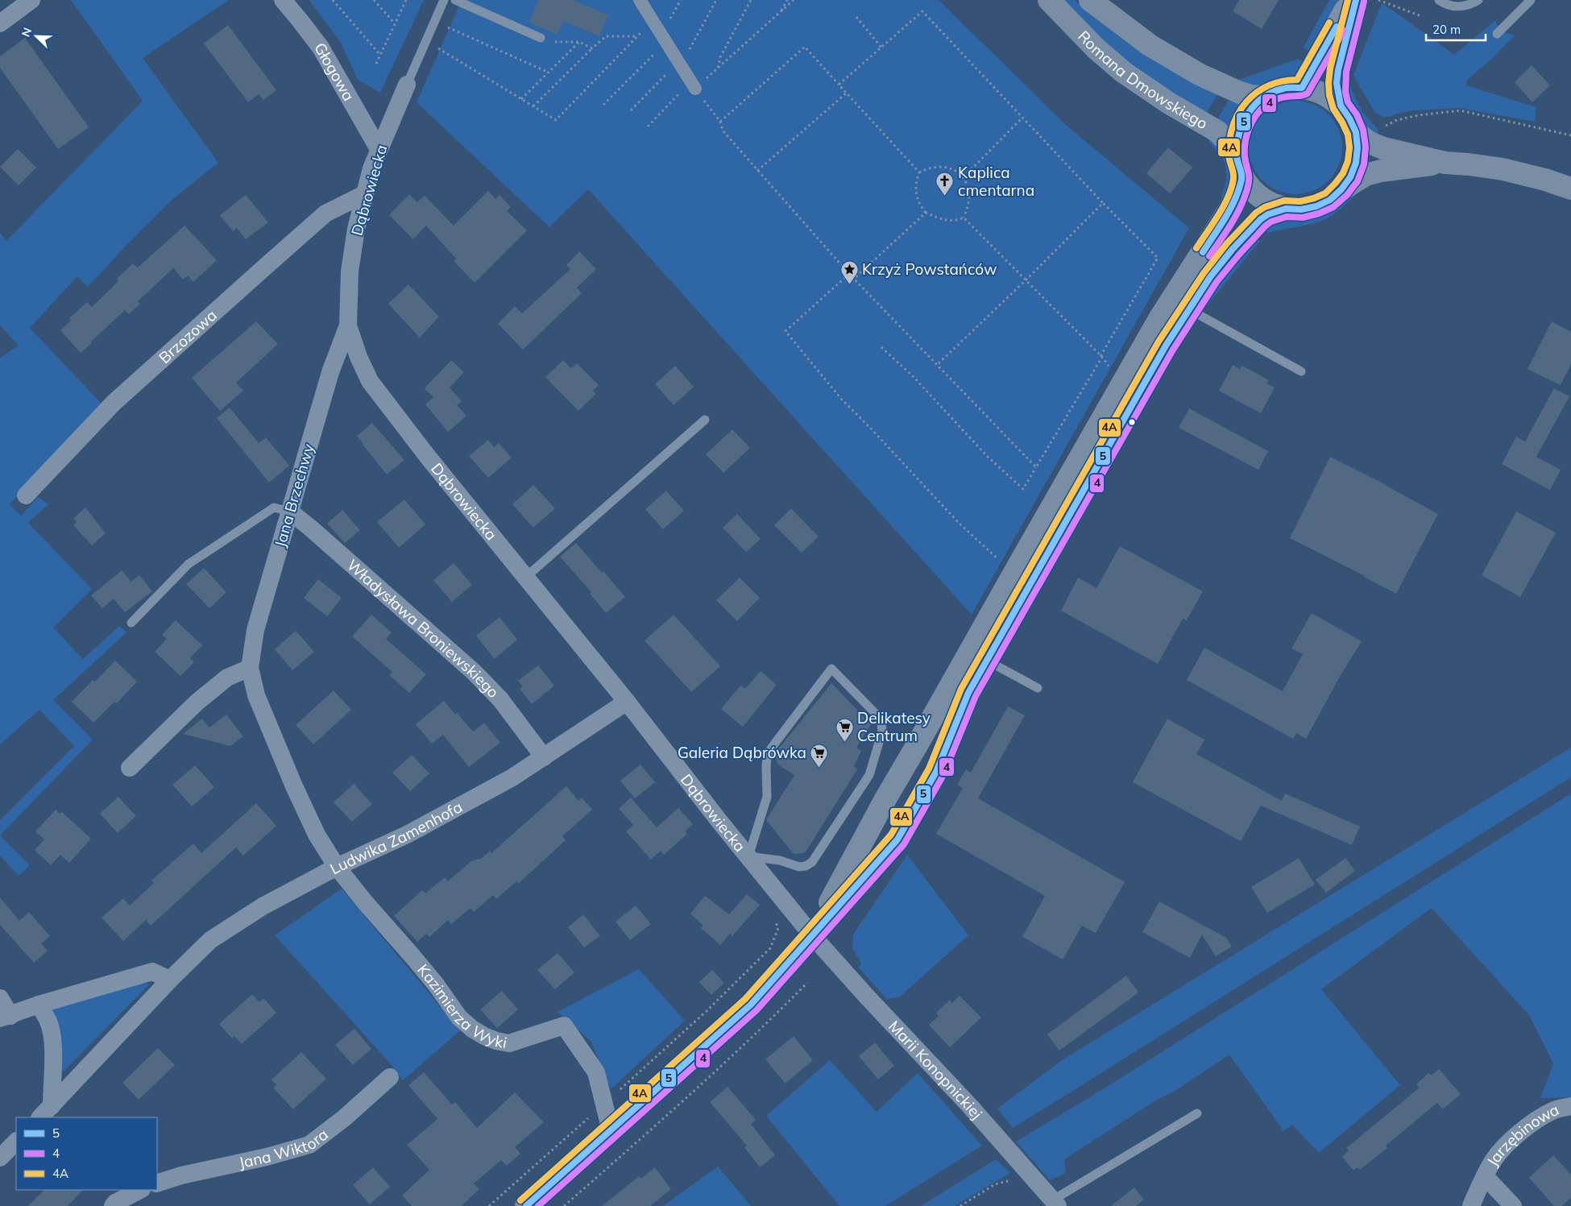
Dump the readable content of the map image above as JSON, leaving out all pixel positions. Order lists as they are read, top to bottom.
{
  "streets": {
    "main road": ["Romana Dmowskiego"],
    "street": [
      "Głogowa",
      "Dąbrowiecka",
      "Brzozowa",
      "Jana Brzechwy",
      "Władysława Broniewskiego",
      "Ludwika Zamenhofa",
      "Kazimierza Wyki",
      "Marii Konopnickiej",
      "Jarzębinowa",
      "Jana Wiktora"
    ]
  },
  "crossings": [
    ["Głogowa", "Dąbrowiecka"],
    ["Dąbrowiecka", "Brzozowa"],
    ["Dąbrowiecka", "Jana Brzechwy"],
    ["Dąbrowiecka", "Ludwika Zamenhofa"],
    ["Dąbrowiecka", "Marii Konopnickiej"],
    ["Jana Brzechwy", "Władysława Broniewskiego"],
    ["Jana Brzechwy", "Ludwika Zamenhofa"],
    ["Jana Brzechwy", "Kazimierza Wyki"],
    ["Władysława Broniewskiego", "Ludwika Zamenhofa"],
    ["Ludwika Zamenhofa", "Kazimierza Wyki"]
  ],
  "places": {
    "church": ["Kaplica cmentarna"],
    "place": ["Krzyż Powstańców"],
    "supermarket": ["Delikatesy Centrum", "Galeria Dąbrówka"]
  },
  "lines": ["transit line 5", "transit line 4A", "transit line 4"],
  "legend": ["5", "4", "4A"],
  "scale_bar": "20 m",
  "north": "top left"
}
